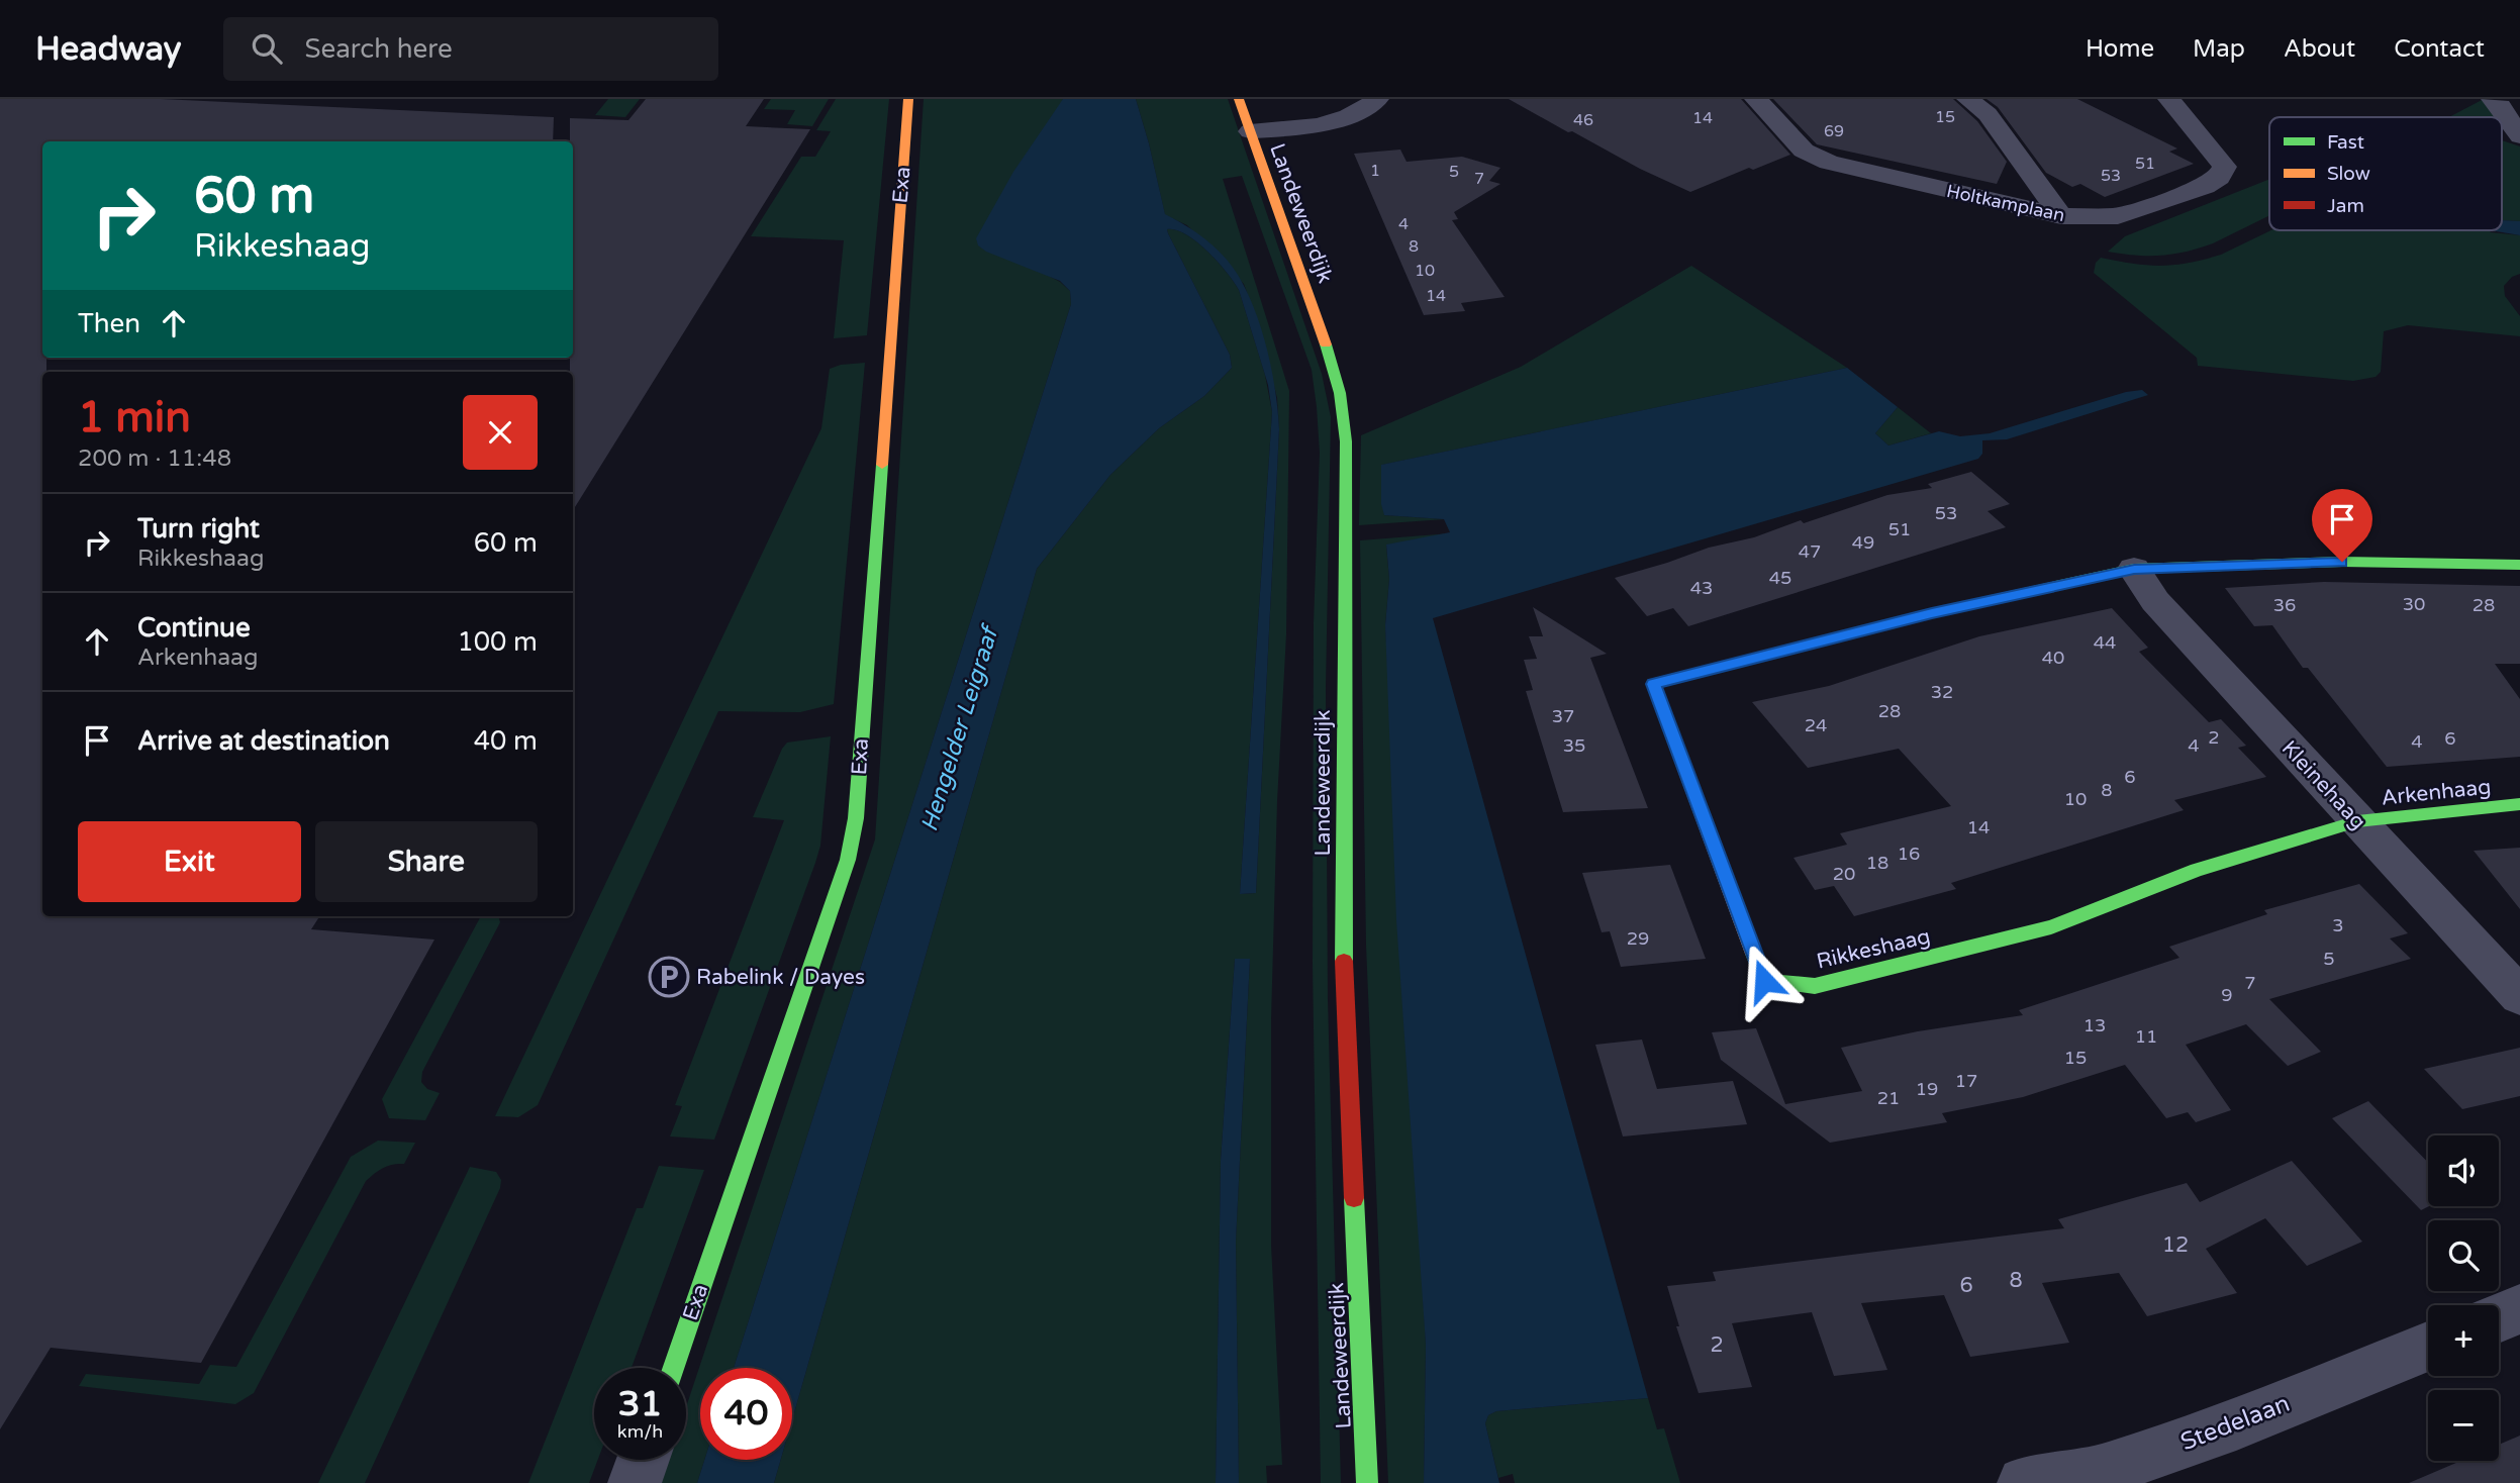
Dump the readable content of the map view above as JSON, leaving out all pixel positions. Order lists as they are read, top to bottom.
{
  "streets": {
    "street": [
      "Exa",
      "Holtkamplaan",
      "Landeweerdijk",
      "Kleinehaag",
      "Arkenhaag",
      "Rikkeshaag",
      "Stedelaan"
    ]
  },
  "crossings": [
    ["Kleinehaag", "Arkenhaag"],
    ["Kleinehaag", "Rikkeshaag"],
    ["Arkenhaag", "Rikkeshaag"]
  ],
  "water": ["Hengelder Leigraaf"],
  "places": {
    "parking": ["Rabelink / Dayes"]
  },
  "house_numbers": [
    "15",
    "14",
    "46",
    "69",
    "51",
    "1",
    "5",
    "53",
    "7",
    "4",
    "8",
    "10",
    "14",
    "53",
    "51",
    "49",
    "47",
    "45",
    "43",
    "30",
    "36",
    "28",
    "44",
    "40",
    "32",
    "28",
    "37",
    "24",
    "2",
    "6",
    "4",
    "35",
    "4",
    "6",
    "8",
    "10",
    "14",
    "16",
    "18",
    "20",
    "3",
    "29",
    "5",
    "7",
    "9",
    "13",
    "11",
    "15",
    "17",
    "19",
    "21",
    "12",
    "8",
    "6",
    "2"
  ],
  "legend": ["Fast", "Slow", "Jam"],
  "page": {
    "header": "Headway",
    "search": "Search here",
    "nav": [
      "Home",
      "Map",
      "About",
      "Contact"
    ],
    "turn": ["60 m", "Rikkeshaag"],
    "then": "Then",
    "heading": ["1 min", "200 m · 11:48"],
    "list": [
      {
        "name": "Turn right",
        "note": "Rikkeshaag",
        "value": "60 m"
      },
      {
        "name": "Continue",
        "note": "Arkenhaag",
        "value": "100 m"
      },
      {
        "name": "Arrive at destination",
        "value": "40 m"
      }
    ],
    "buttons": ["Exit", "Share"],
    "map_buttons": ["+", "−"],
    "speed": "31 km/h",
    "limit": "40"
  }
}
